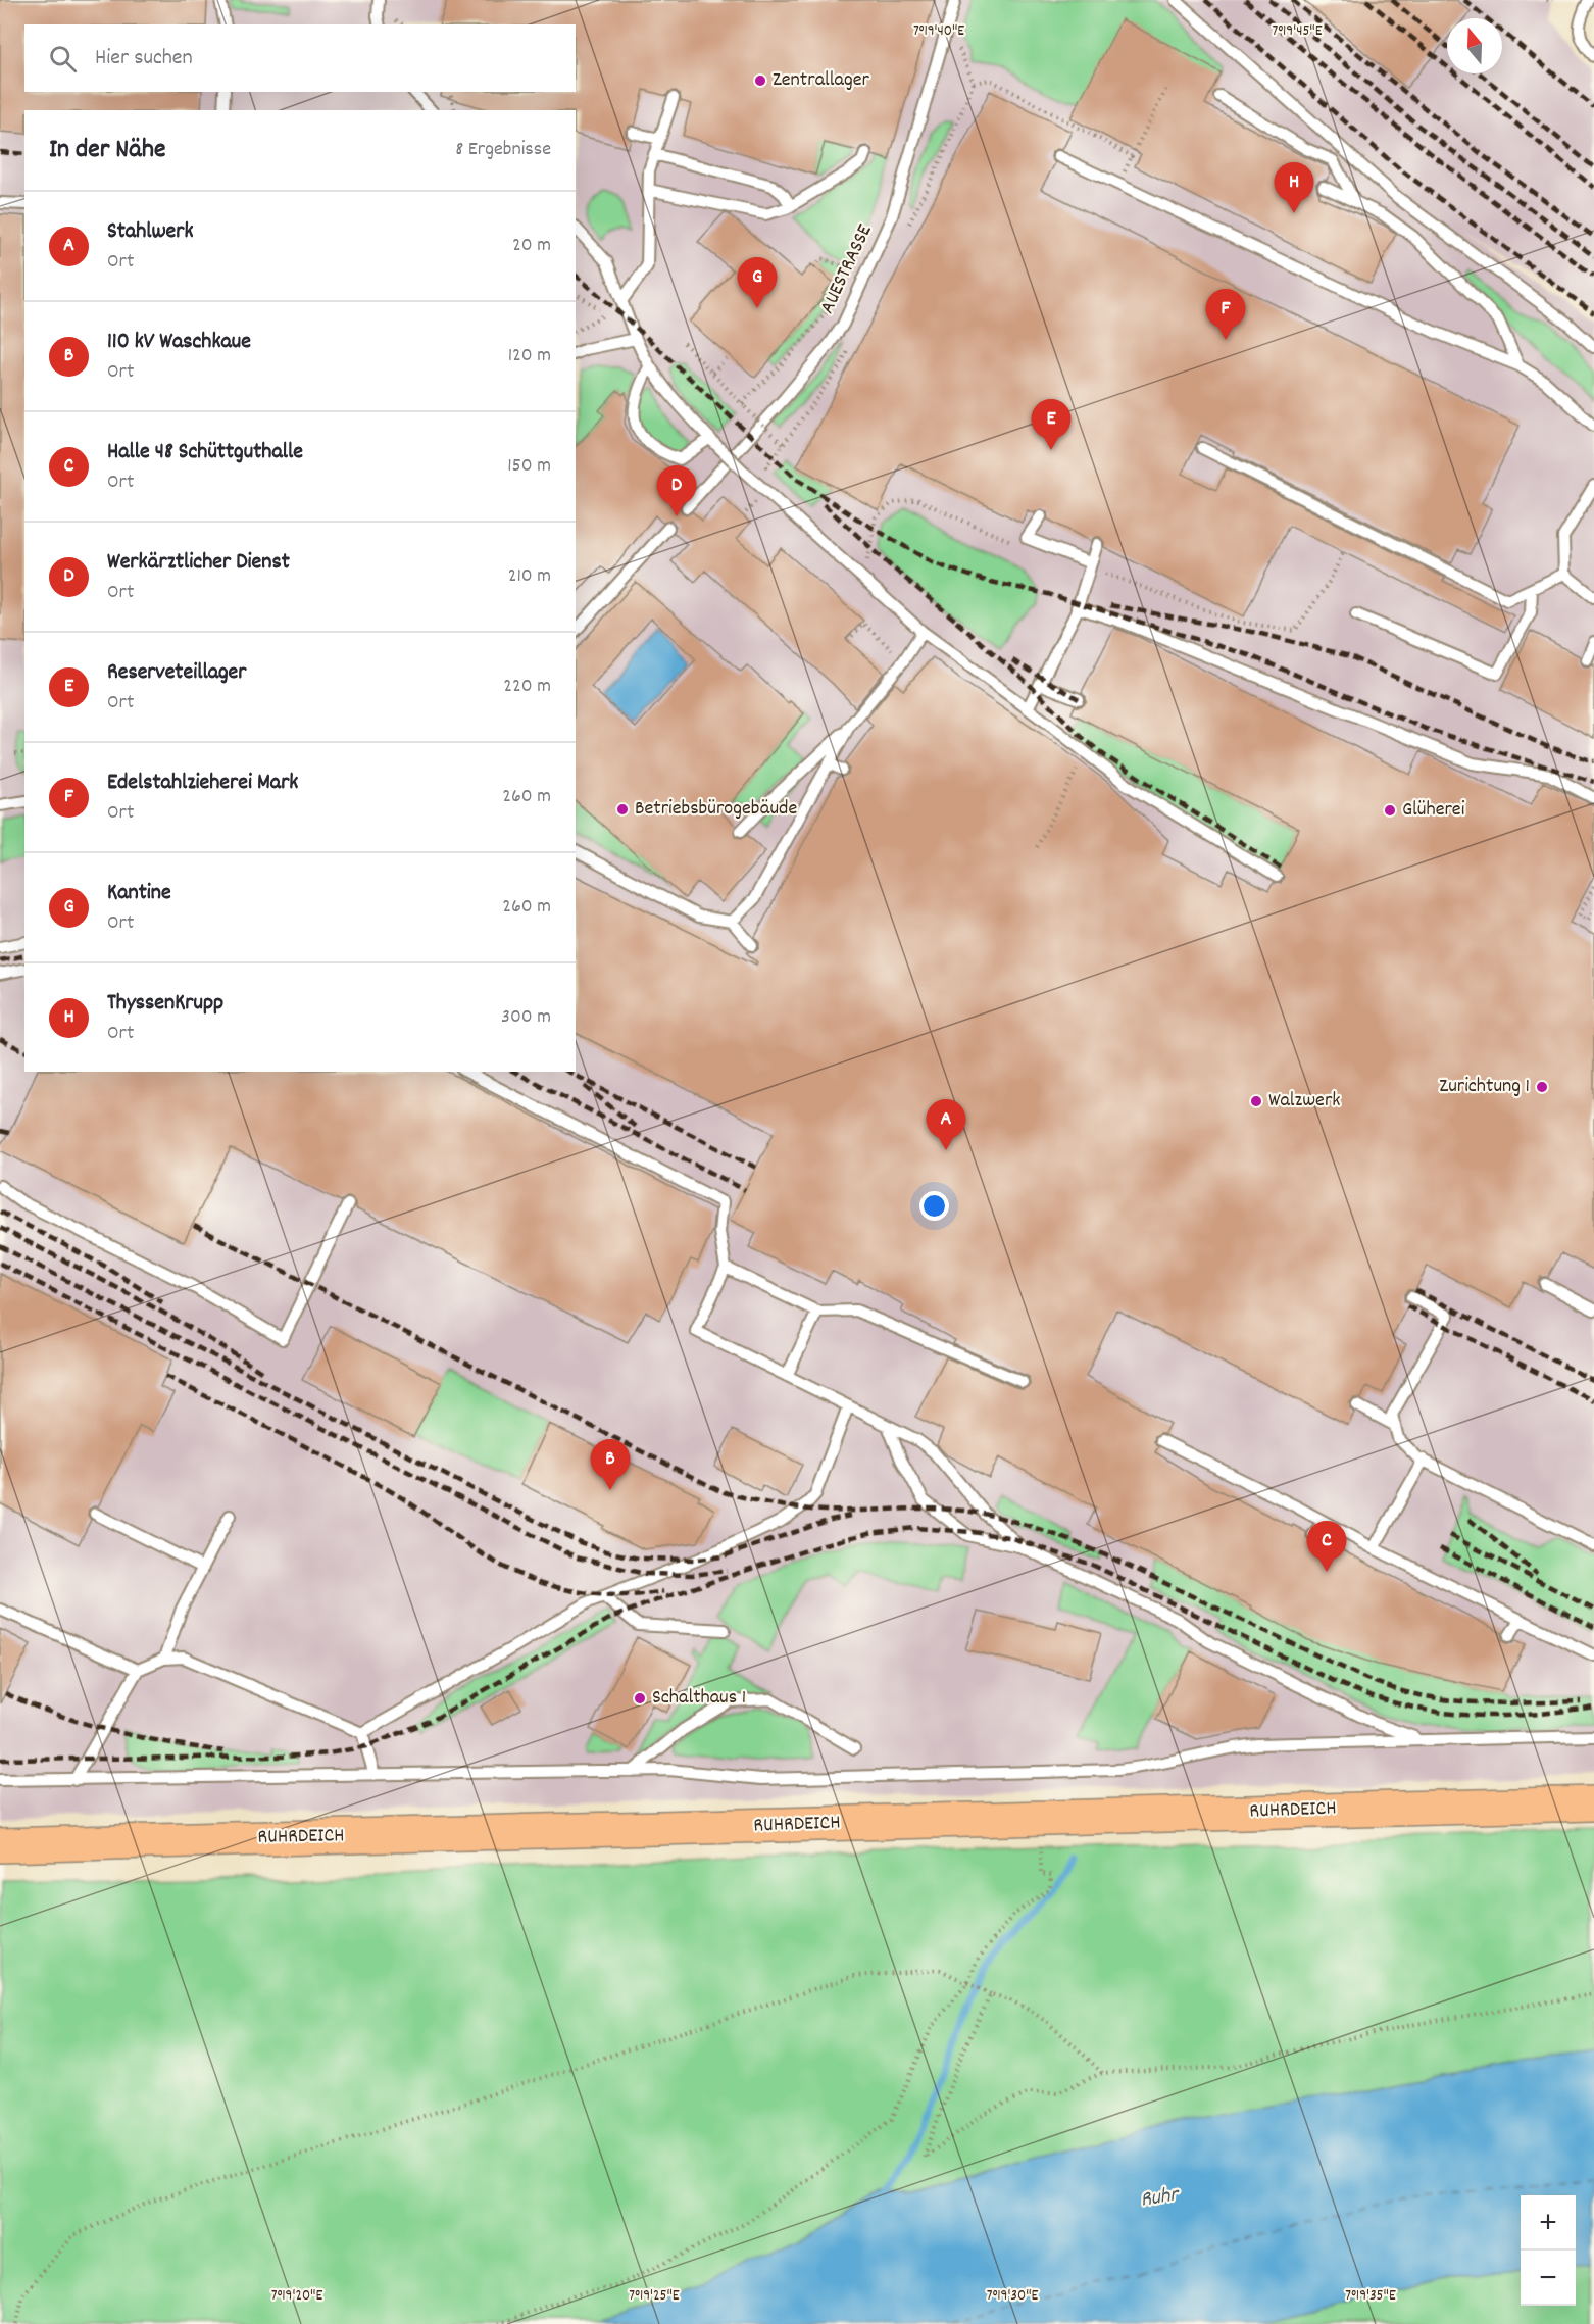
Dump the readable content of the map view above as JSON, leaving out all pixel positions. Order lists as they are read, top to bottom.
{
  "streets": {
    "main road": ["RUHRDEICH"],
    "lane": ["AUESTRASSE"]
  },
  "water": ["Ruhr"],
  "places": [
    "Zentrallager",
    "Betriebsbürogebäude",
    "Glüherei",
    "Zurichtung 1",
    "Walzwerk",
    "Schalthaus 1"
  ],
  "north": "top",
  "page": {
    "search": "Hier suchen",
    "heading": ["In der Nähe", "8 Ergebnisse"],
    "pins": [
      "H",
      "G",
      "F",
      "E",
      "D",
      "A",
      "B",
      "C"
    ],
    "list": [
      {
        "mark": "A",
        "name": "Stahlwerk",
        "note": "Ort",
        "value": "20 m"
      },
      {
        "mark": "B",
        "name": "110 kV Waschkaue",
        "note": "Ort",
        "value": "120 m"
      },
      {
        "mark": "C",
        "name": "Halle 48 Schüttguthalle",
        "note": "Ort",
        "value": "150 m"
      },
      {
        "mark": "D",
        "name": "Werkärztlicher Dienst",
        "note": "Ort",
        "value": "210 m"
      },
      {
        "mark": "E",
        "name": "Reserveteillager",
        "note": "Ort",
        "value": "220 m"
      },
      {
        "mark": "F",
        "name": "Edelstahlzieherei Mark",
        "note": "Ort",
        "value": "260 m"
      },
      {
        "mark": "G",
        "name": "Kantine",
        "note": "Ort",
        "value": "260 m"
      },
      {
        "mark": "H",
        "name": "ThyssenKrupp",
        "note": "Ort",
        "value": "300 m"
      }
    ],
    "map_buttons": ["+", "−"]
  },
  "coordinates": [
    "7°19'40\"E",
    "7°19'45\"E",
    "7°19'20\"E",
    "7°19'25\"E",
    "7°19'30\"E",
    "7°19'35\"E"
  ]
}
